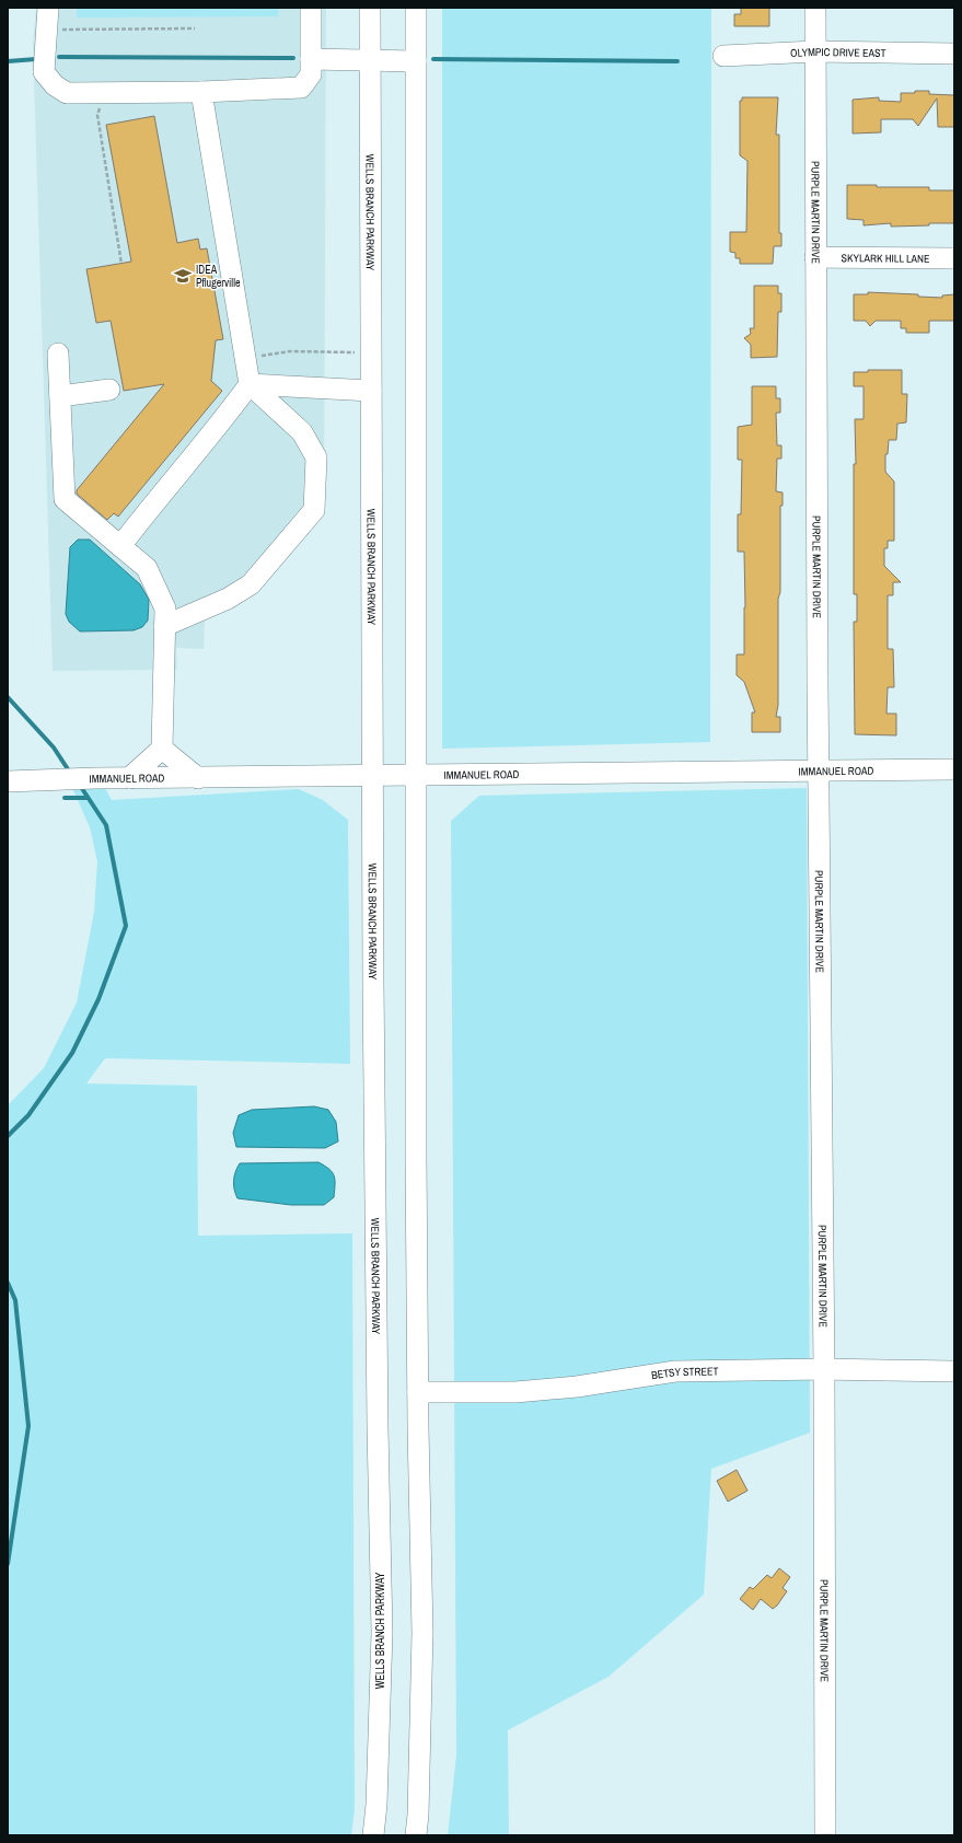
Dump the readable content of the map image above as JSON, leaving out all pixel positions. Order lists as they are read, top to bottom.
{
  "streets": {
    "street": [
      "OLYMPIC DRIVE EAST",
      "WELLS BRANCH PARKWAY",
      "PURPLE MARTIN DRIVE",
      "SKYLARK HILL LANE",
      "IMMANUEL ROAD",
      "BETSY STREET"
    ]
  },
  "crossings": [
    ["OLYMPIC DRIVE EAST", "PURPLE MARTIN DRIVE"],
    ["WELLS BRANCH PARKWAY", "IMMANUEL ROAD"],
    ["PURPLE MARTIN DRIVE", "SKYLARK HILL LANE"],
    ["PURPLE MARTIN DRIVE", "IMMANUEL ROAD"],
    ["PURPLE MARTIN DRIVE", "BETSY STREET"]
  ],
  "places": {
    "school or university": ["IDEA Pflugerville"]
  }
}
